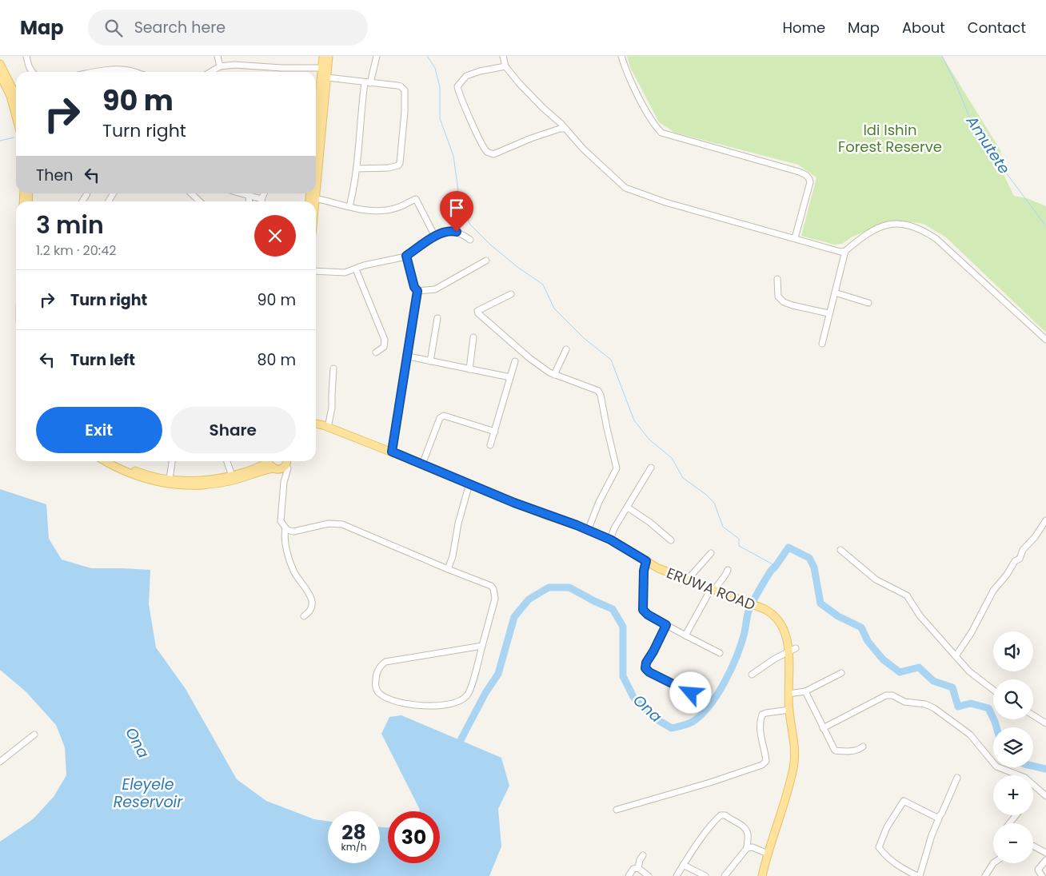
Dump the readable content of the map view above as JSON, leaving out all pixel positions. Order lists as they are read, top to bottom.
{
  "streets": {
    "main road": ["ERUWA ROAD"]
  },
  "water": ["Amutete", "Ona", "Eleyele Reservoir"],
  "parks": ["Idi Ishin Forest Reserve"],
  "page": {
    "header": "Map",
    "search": "Search here",
    "nav": [
      "Home",
      "Map",
      "About",
      "Contact"
    ],
    "turn": ["90 m", "Turn right"],
    "then": "Then",
    "heading": ["3 min", "1.2 km · 20:42"],
    "list": [
      {
        "name": "Turn right",
        "value": "90 m"
      },
      {
        "name": "Turn left",
        "value": "80 m"
      }
    ],
    "buttons": ["Exit", "Share"],
    "map_buttons": ["+", "−"],
    "speed": "28 km/h",
    "limit": "30"
  }
}
